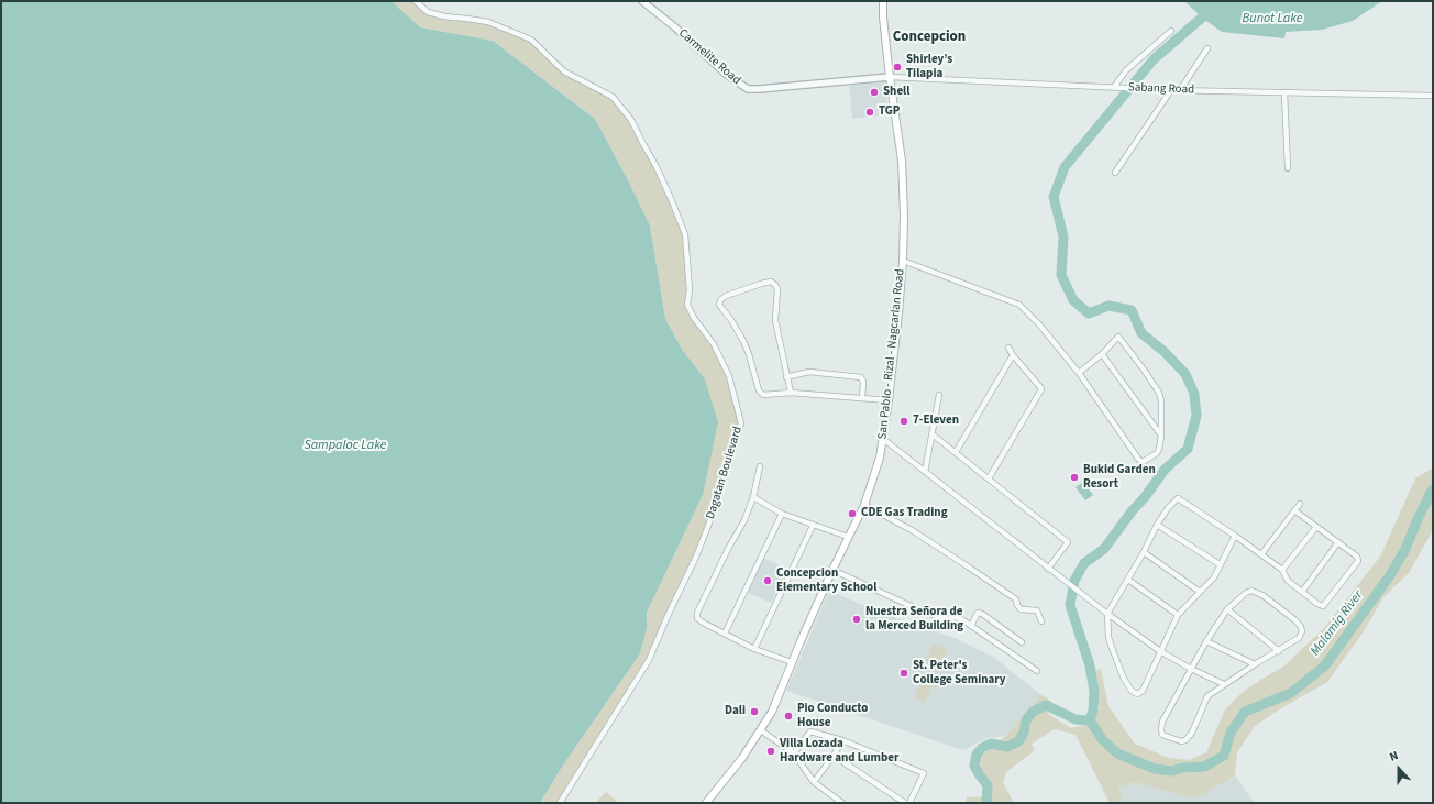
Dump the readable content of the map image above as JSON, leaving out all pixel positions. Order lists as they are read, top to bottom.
{
  "streets": {
    "main road": ["San Pablo - Rizal - Nagcarlan Road"],
    "street": ["Carmelite Road", "Sabang Road", "Dagatan Boulevard"]
  },
  "crossings": [
    ["Carmelite Road", "Sabang Road"],
    ["Carmelite Road", "San Pablo - Rizal - Nagcarlan Road"],
    ["Sabang Road", "San Pablo - Rizal - Nagcarlan Road"]
  ],
  "districts": ["Concepcion"],
  "water": ["Bunot Lake", "Sampaloc Lake", "Malamig River"],
  "places": [
    "Shirley’s Tilapia",
    "Shell",
    "TGP",
    "7-Eleven",
    "Bukid Garden Resort",
    "CDE Gas Trading",
    "Concepcion Elementary School",
    "Nuestra Señora de la Merced Building",
    "St. Peter's College Seminary",
    "Dali",
    "Pio Conducto House",
    "Villa Lozada Hardware and Lumber"
  ],
  "north": "top"
}
